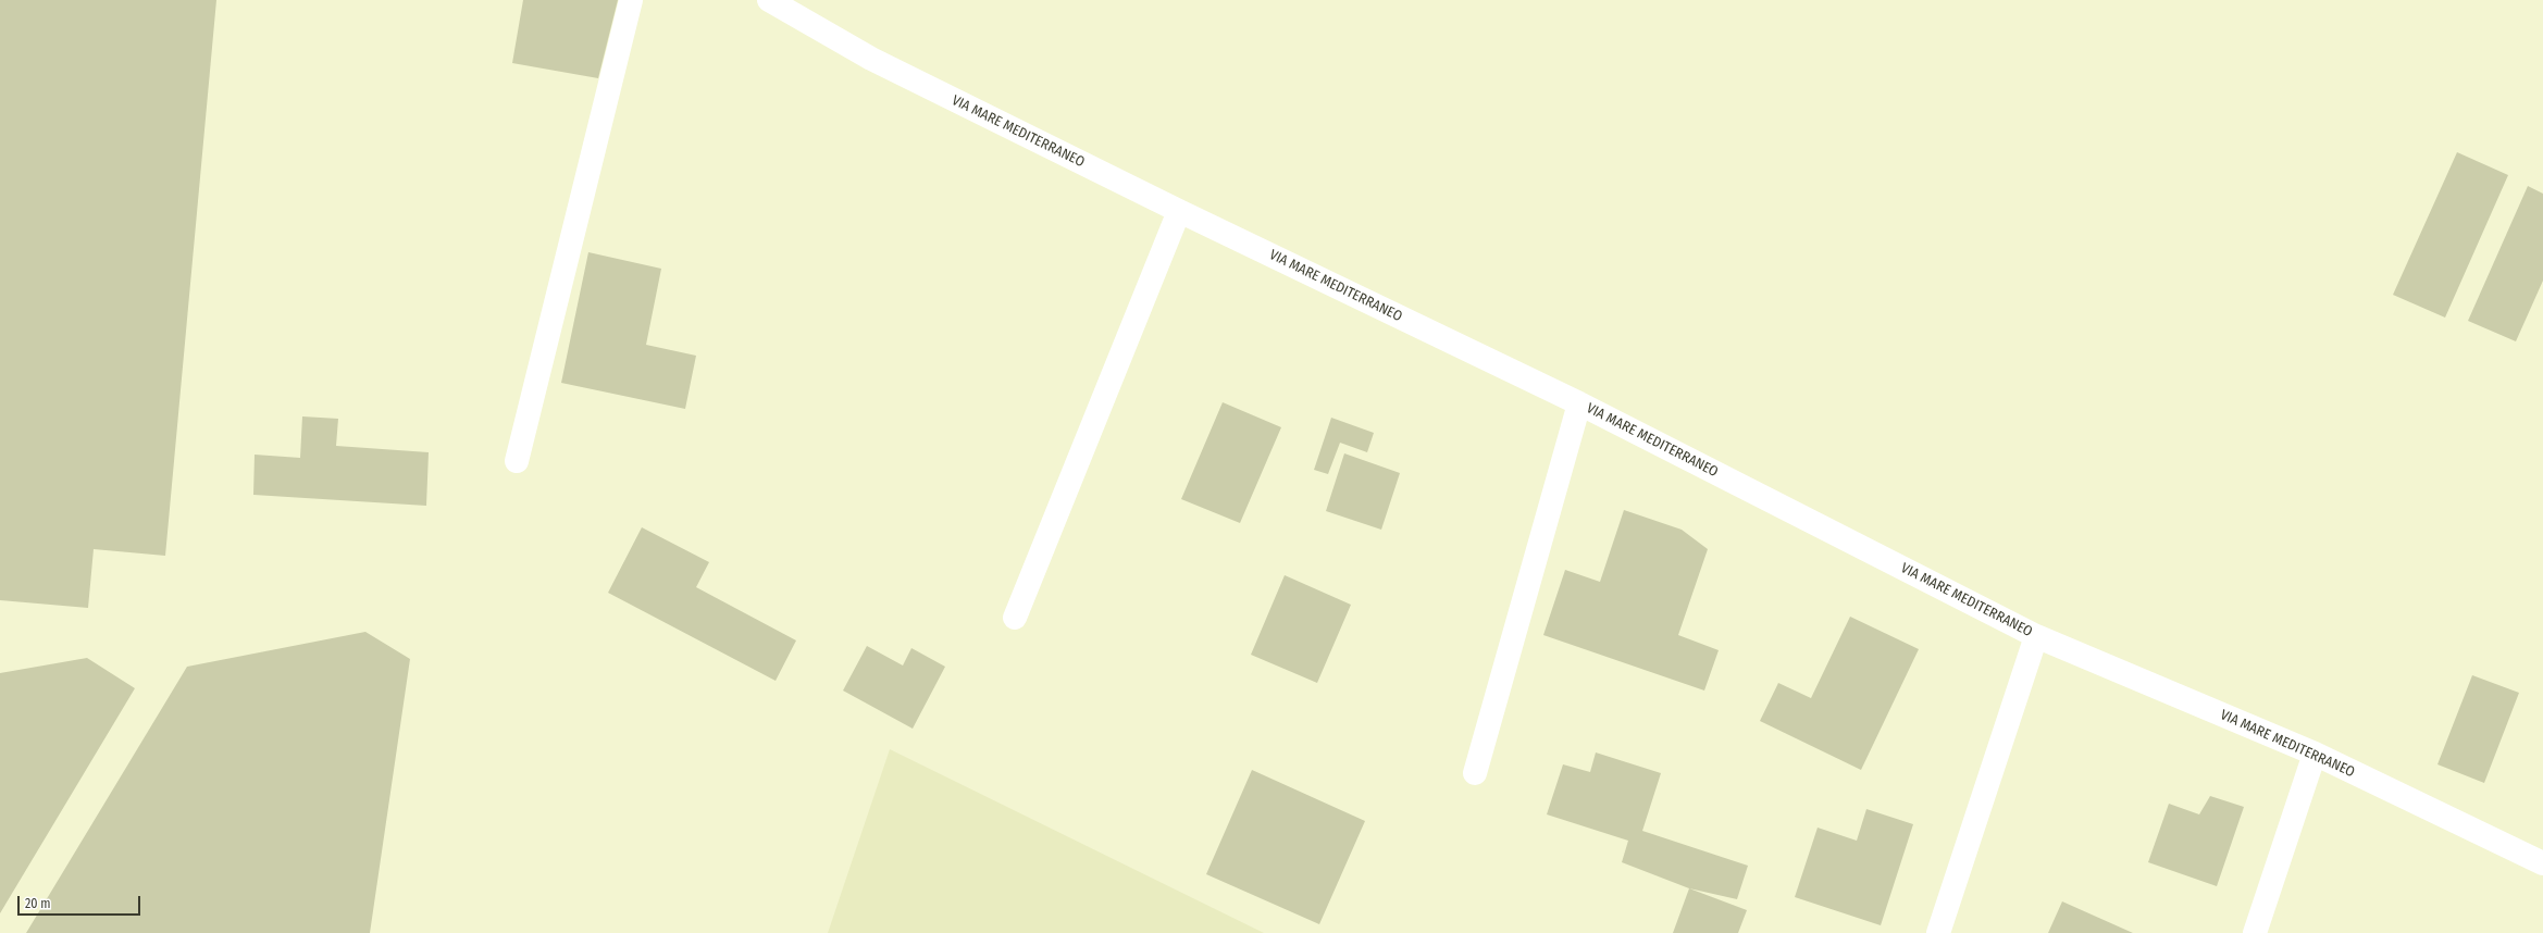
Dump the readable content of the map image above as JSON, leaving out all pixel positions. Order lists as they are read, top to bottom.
{
  "streets": {
    "street": ["VIA MARE MEDITERRANEO"]
  },
  "scale_bar": "20 m"
}
